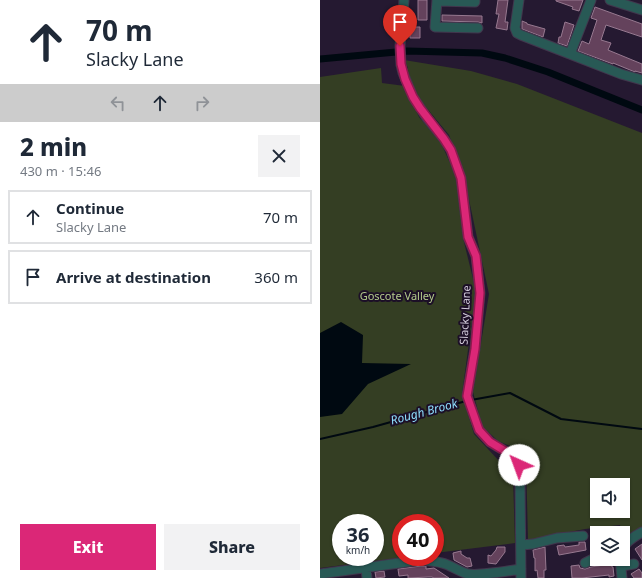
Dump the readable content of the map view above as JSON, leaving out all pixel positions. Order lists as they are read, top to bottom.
{
  "streets": {
    "street": ["Slacky Lane"]
  },
  "water": ["Rough Brook"],
  "parks": ["Goscote Valley"],
  "page": {
    "turn": ["70 m", "Slacky Lane"],
    "heading": ["2 min", "430 m · 15:46"],
    "list": [
      {
        "name": "Continue",
        "note": "Slacky Lane",
        "value": "70 m"
      },
      {
        "name": "Arrive at destination",
        "value": "360 m"
      }
    ],
    "speed": "36 km/h",
    "limit": "40",
    "buttons": ["Exit", "Share"]
  }
}
